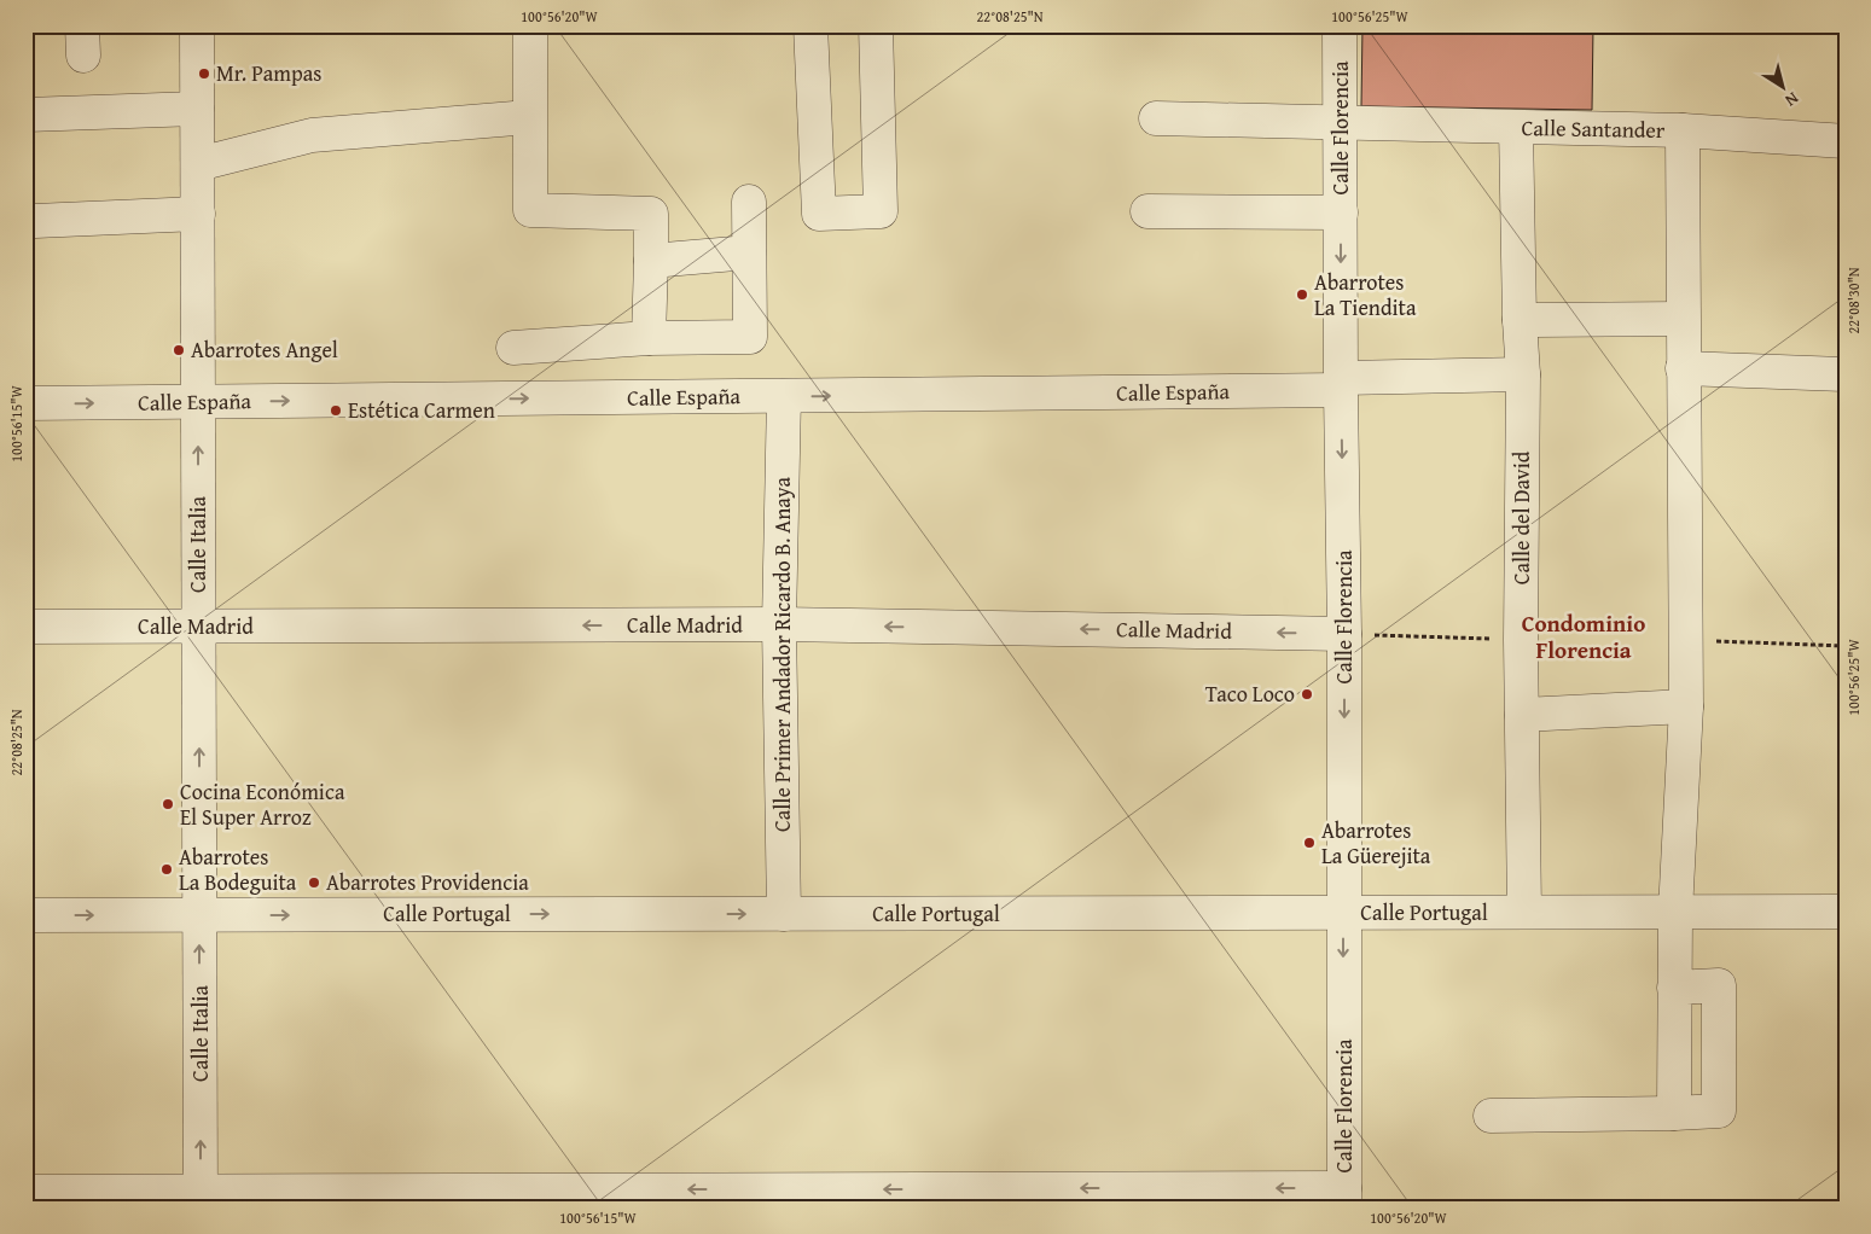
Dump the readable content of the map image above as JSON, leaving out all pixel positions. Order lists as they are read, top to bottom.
{
  "streets": {
    "street": [
      "Calle Florencia",
      "Calle Santander",
      "Calle España",
      "Calle del David",
      "Calle Italia",
      "Calle Madrid",
      "Calle Primer Andador Ricardo B. Anaya",
      "Calle Portugal"
    ]
  },
  "crossings": [
    ["Calle Florencia", "Calle Santander"],
    ["Calle Florencia", "Calle España"],
    ["Calle Florencia", "Calle Madrid"],
    ["Calle Florencia", "Calle Portugal"],
    ["Calle Santander", "Calle del David"],
    ["Calle España", "Calle del David"],
    ["Calle España", "Calle Italia"],
    ["Calle España", "Calle Primer Andador Ricardo B. Anaya"],
    ["Calle del David", "Calle Portugal"],
    ["Calle Italia", "Calle Madrid"],
    ["Calle Italia", "Calle Portugal"],
    ["Calle Madrid", "Calle Primer Andador Ricardo B. Anaya"],
    ["Calle Primer Andador Ricardo B. Anaya", "Calle Portugal"]
  ],
  "one_way": ["Calle Florencia", "Calle Italia", "Calle Madrid"],
  "districts": ["Condominio Florencia"],
  "places": [
    "Mr. Pampas",
    "Abarrotes La Tiendita",
    "Abarrotes Angel",
    "Estética Carmen",
    "Taco Loco",
    "Cocina Económica El Super Arroz",
    "Abarrotes La Güerejita",
    "Abarrotes La Bodeguita",
    "Abarrotes Providencia"
  ],
  "north": "bottom right",
  "coordinates": [
    "100°56'20\"W",
    "22°08'25\"N",
    "100°56'25\"W",
    "22°08'30\"N",
    "100°56'15\"W"
  ]
}
